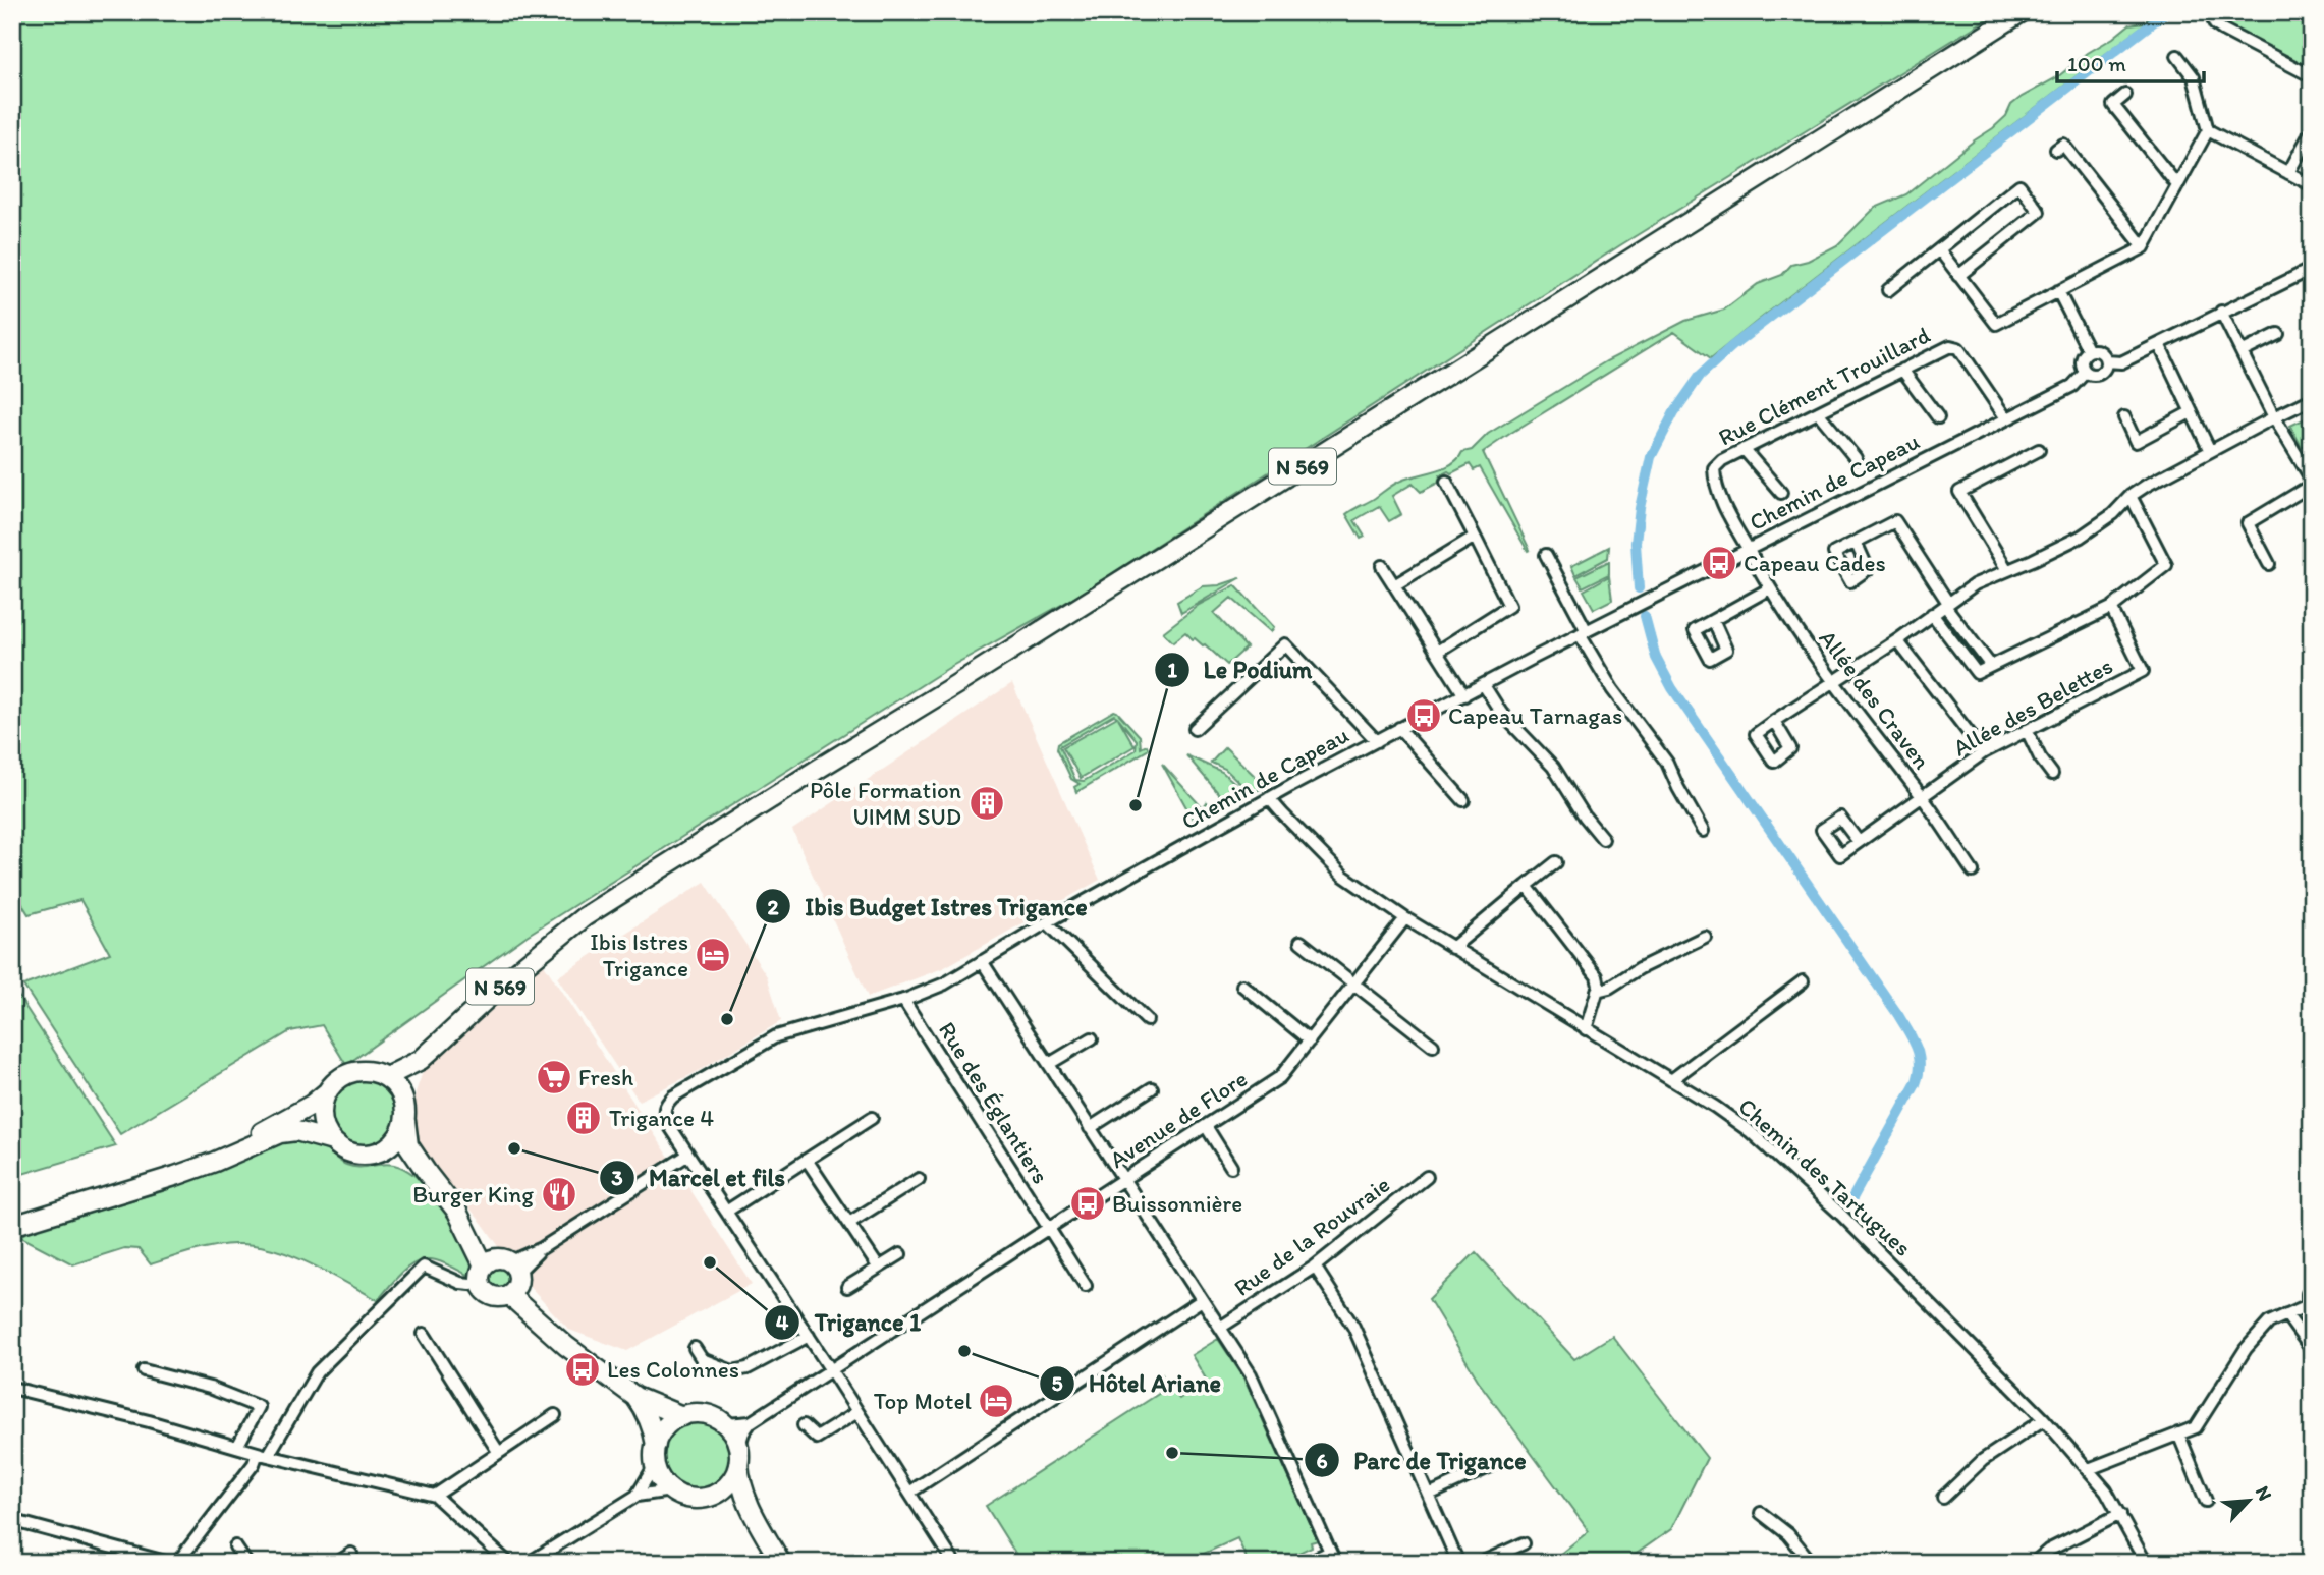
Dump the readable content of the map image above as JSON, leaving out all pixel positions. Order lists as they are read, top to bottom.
{
  "streets": {
    "main road": ["N 569"],
    "street": [
      "Rue Clément Trouillard",
      "Chemin de Capeau",
      "Allée des Craven",
      "Allée des Belettes",
      "Rue des Églantiers",
      "Avenue de Flore",
      "Chemin des Tartugues",
      "Rue de la Rouvraie"
    ]
  },
  "crossings": [
    ["Rue Clément Trouillard", "Chemin de Capeau"],
    ["Rue Clément Trouillard", "Allée des Craven"],
    ["Chemin de Capeau", "Allée des Craven"],
    ["Chemin de Capeau", "Rue des Églantiers"],
    ["Chemin de Capeau", "Chemin des Tartugues"],
    ["Allée des Craven", "Allée des Belettes"],
    ["Rue des Églantiers", "Avenue de Flore"],
    ["Avenue de Flore", "Chemin des Tartugues"]
  ],
  "places": {
    "bus stop": [
      "Capeau Cades",
      "Capeau Tarnagas",
      "Buissonnière",
      "Les Colonnes"
    ],
    "building": ["Pôle Formation UIMM SUD", "Trigance 4"],
    "other": [
      "Le Podium",
      "Ibis Budget Istres Trigance",
      "Marcel et fils",
      "Trigance 1",
      "Hôtel Ariane",
      "Parc de Trigance"
    ],
    "hotel": ["Ibis Istres Trigance", "Top Motel"],
    "supermarket": ["Fresh"],
    "restaurant": ["Burger King"]
  },
  "scale_bar": "100 m",
  "north": "top right"
}
